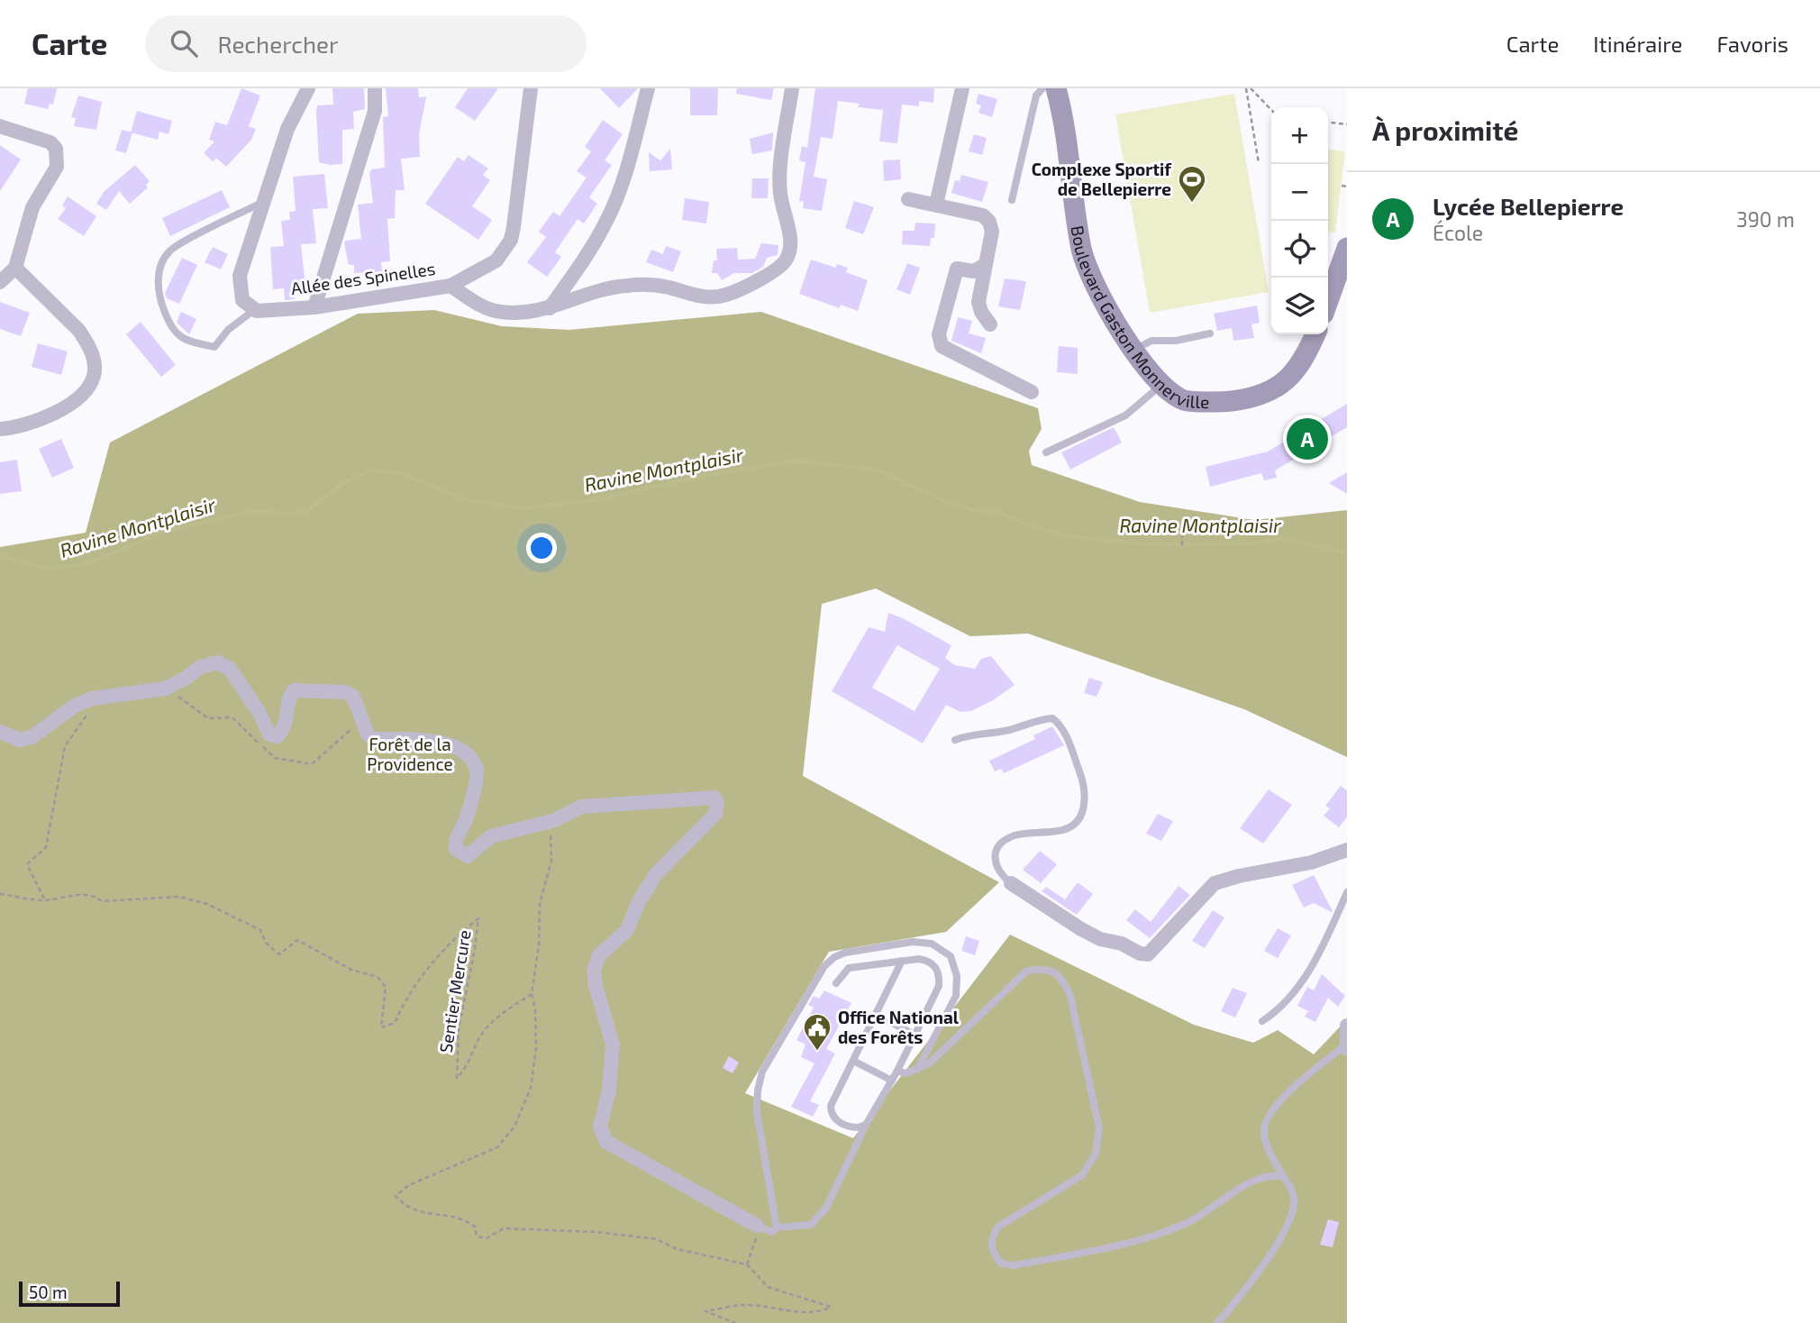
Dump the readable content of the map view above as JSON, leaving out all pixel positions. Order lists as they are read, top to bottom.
{
  "streets": {
    "street": ["Allée des Spinelles", "Boulevard Gaston Monnerville"],
    "path": ["Sentier Mercure"]
  },
  "water": ["Ravine Montplaisir"],
  "parks": ["Forêt de la Providence"],
  "places": {
    "sports": ["Complexe Sportif de Bellepierre"],
    "public building": ["Office National des Forêts"]
  },
  "scale_bar": "50 m",
  "page": {
    "header": "Carte",
    "search": "Rechercher",
    "nav": ["Carte", "Itinéraire", "Favoris"],
    "heading": "À proximité",
    "map_buttons": ["+", "−"],
    "list": [
      {
        "mark": "A",
        "name": "Lycée Bellepierre",
        "note": "École",
        "value": "390 m"
      }
    ],
    "pins": "A",
    "scale": "50 m"
  }
}
